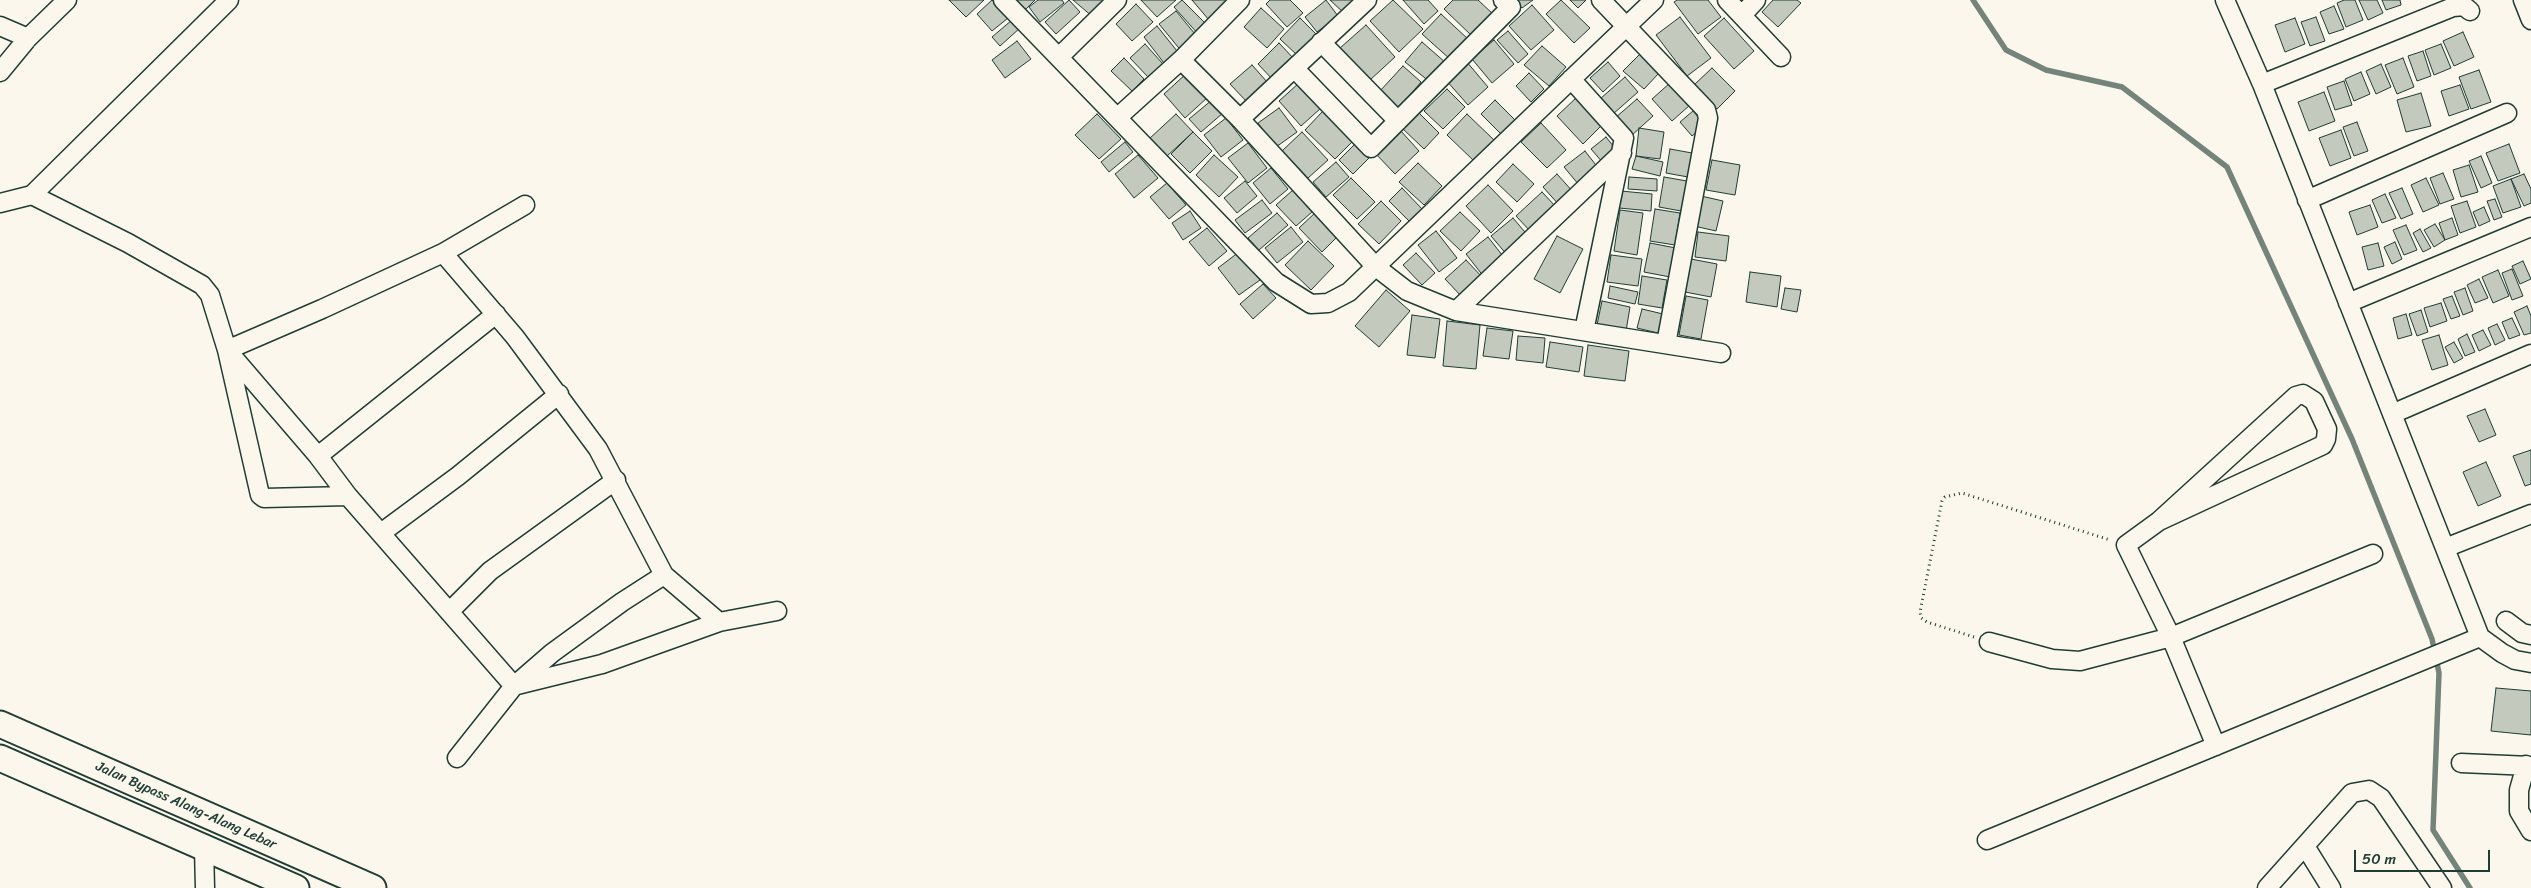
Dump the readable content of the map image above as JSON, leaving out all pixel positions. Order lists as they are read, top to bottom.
{
  "streets": {
    "highway": ["Jalan Bypass Alang-Alang Lebar"]
  },
  "scale_bar": "50 m"
}
